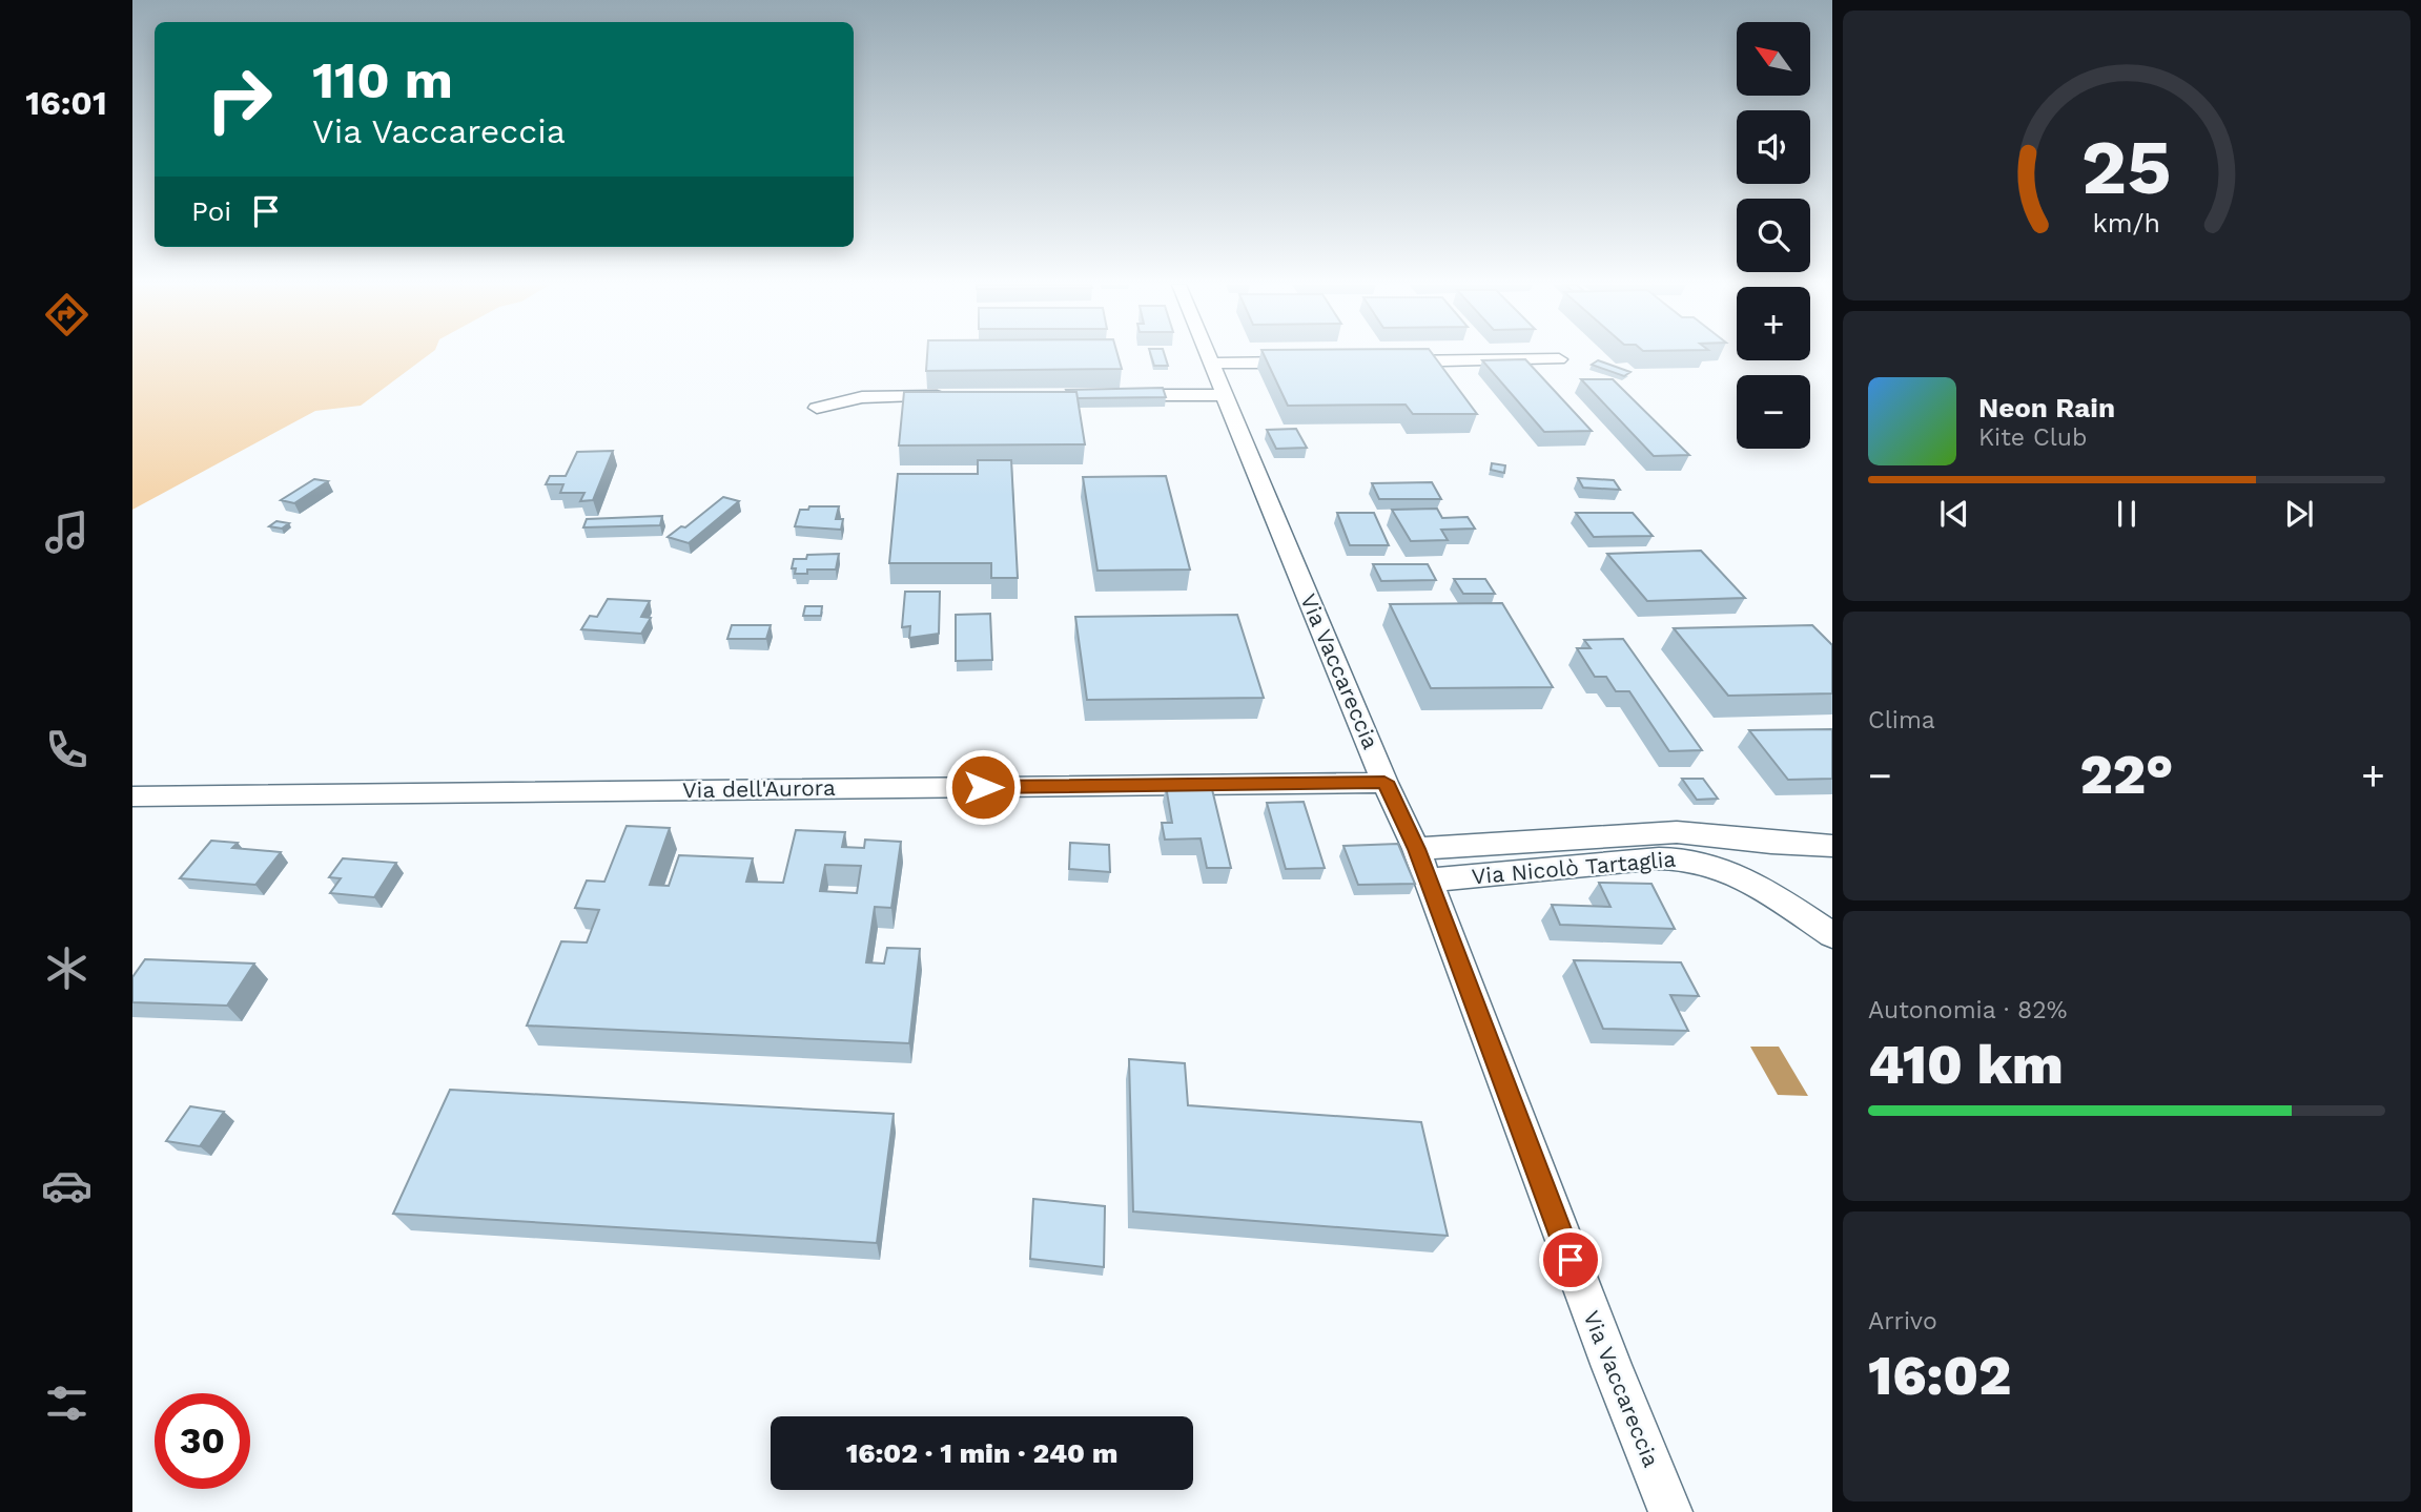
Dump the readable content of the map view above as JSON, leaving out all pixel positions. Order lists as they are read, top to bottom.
{
  "streets": {
    "street": ["Via Vaccareccia", "Via dell'Aurora", "Via Nicolò Tartaglia"]
  },
  "crossings": [
    ["Via Vaccareccia", "Via dell'Aurora"],
    ["Via Vaccareccia", "Via Nicolò Tartaglia"]
  ],
  "north": "top left",
  "page": {
    "tabs": "16:01",
    "map_buttons": ["+", "−"],
    "turn": ["110 m", "Via Vaccareccia"],
    "then": "Poi",
    "song": ["Neon Rain", "Kite Club"],
    "tile": [
      "Clima",
      ["Autonomia · 82%", "410 km"],
      ["Arrivo", "16:02"]
    ],
    "heat": ["−", "22°", "+"],
    "limit": "30",
    "trip": "16:02 · 1 min · 240 m",
    "gauge": ["25", "km/h"]
  }
}
